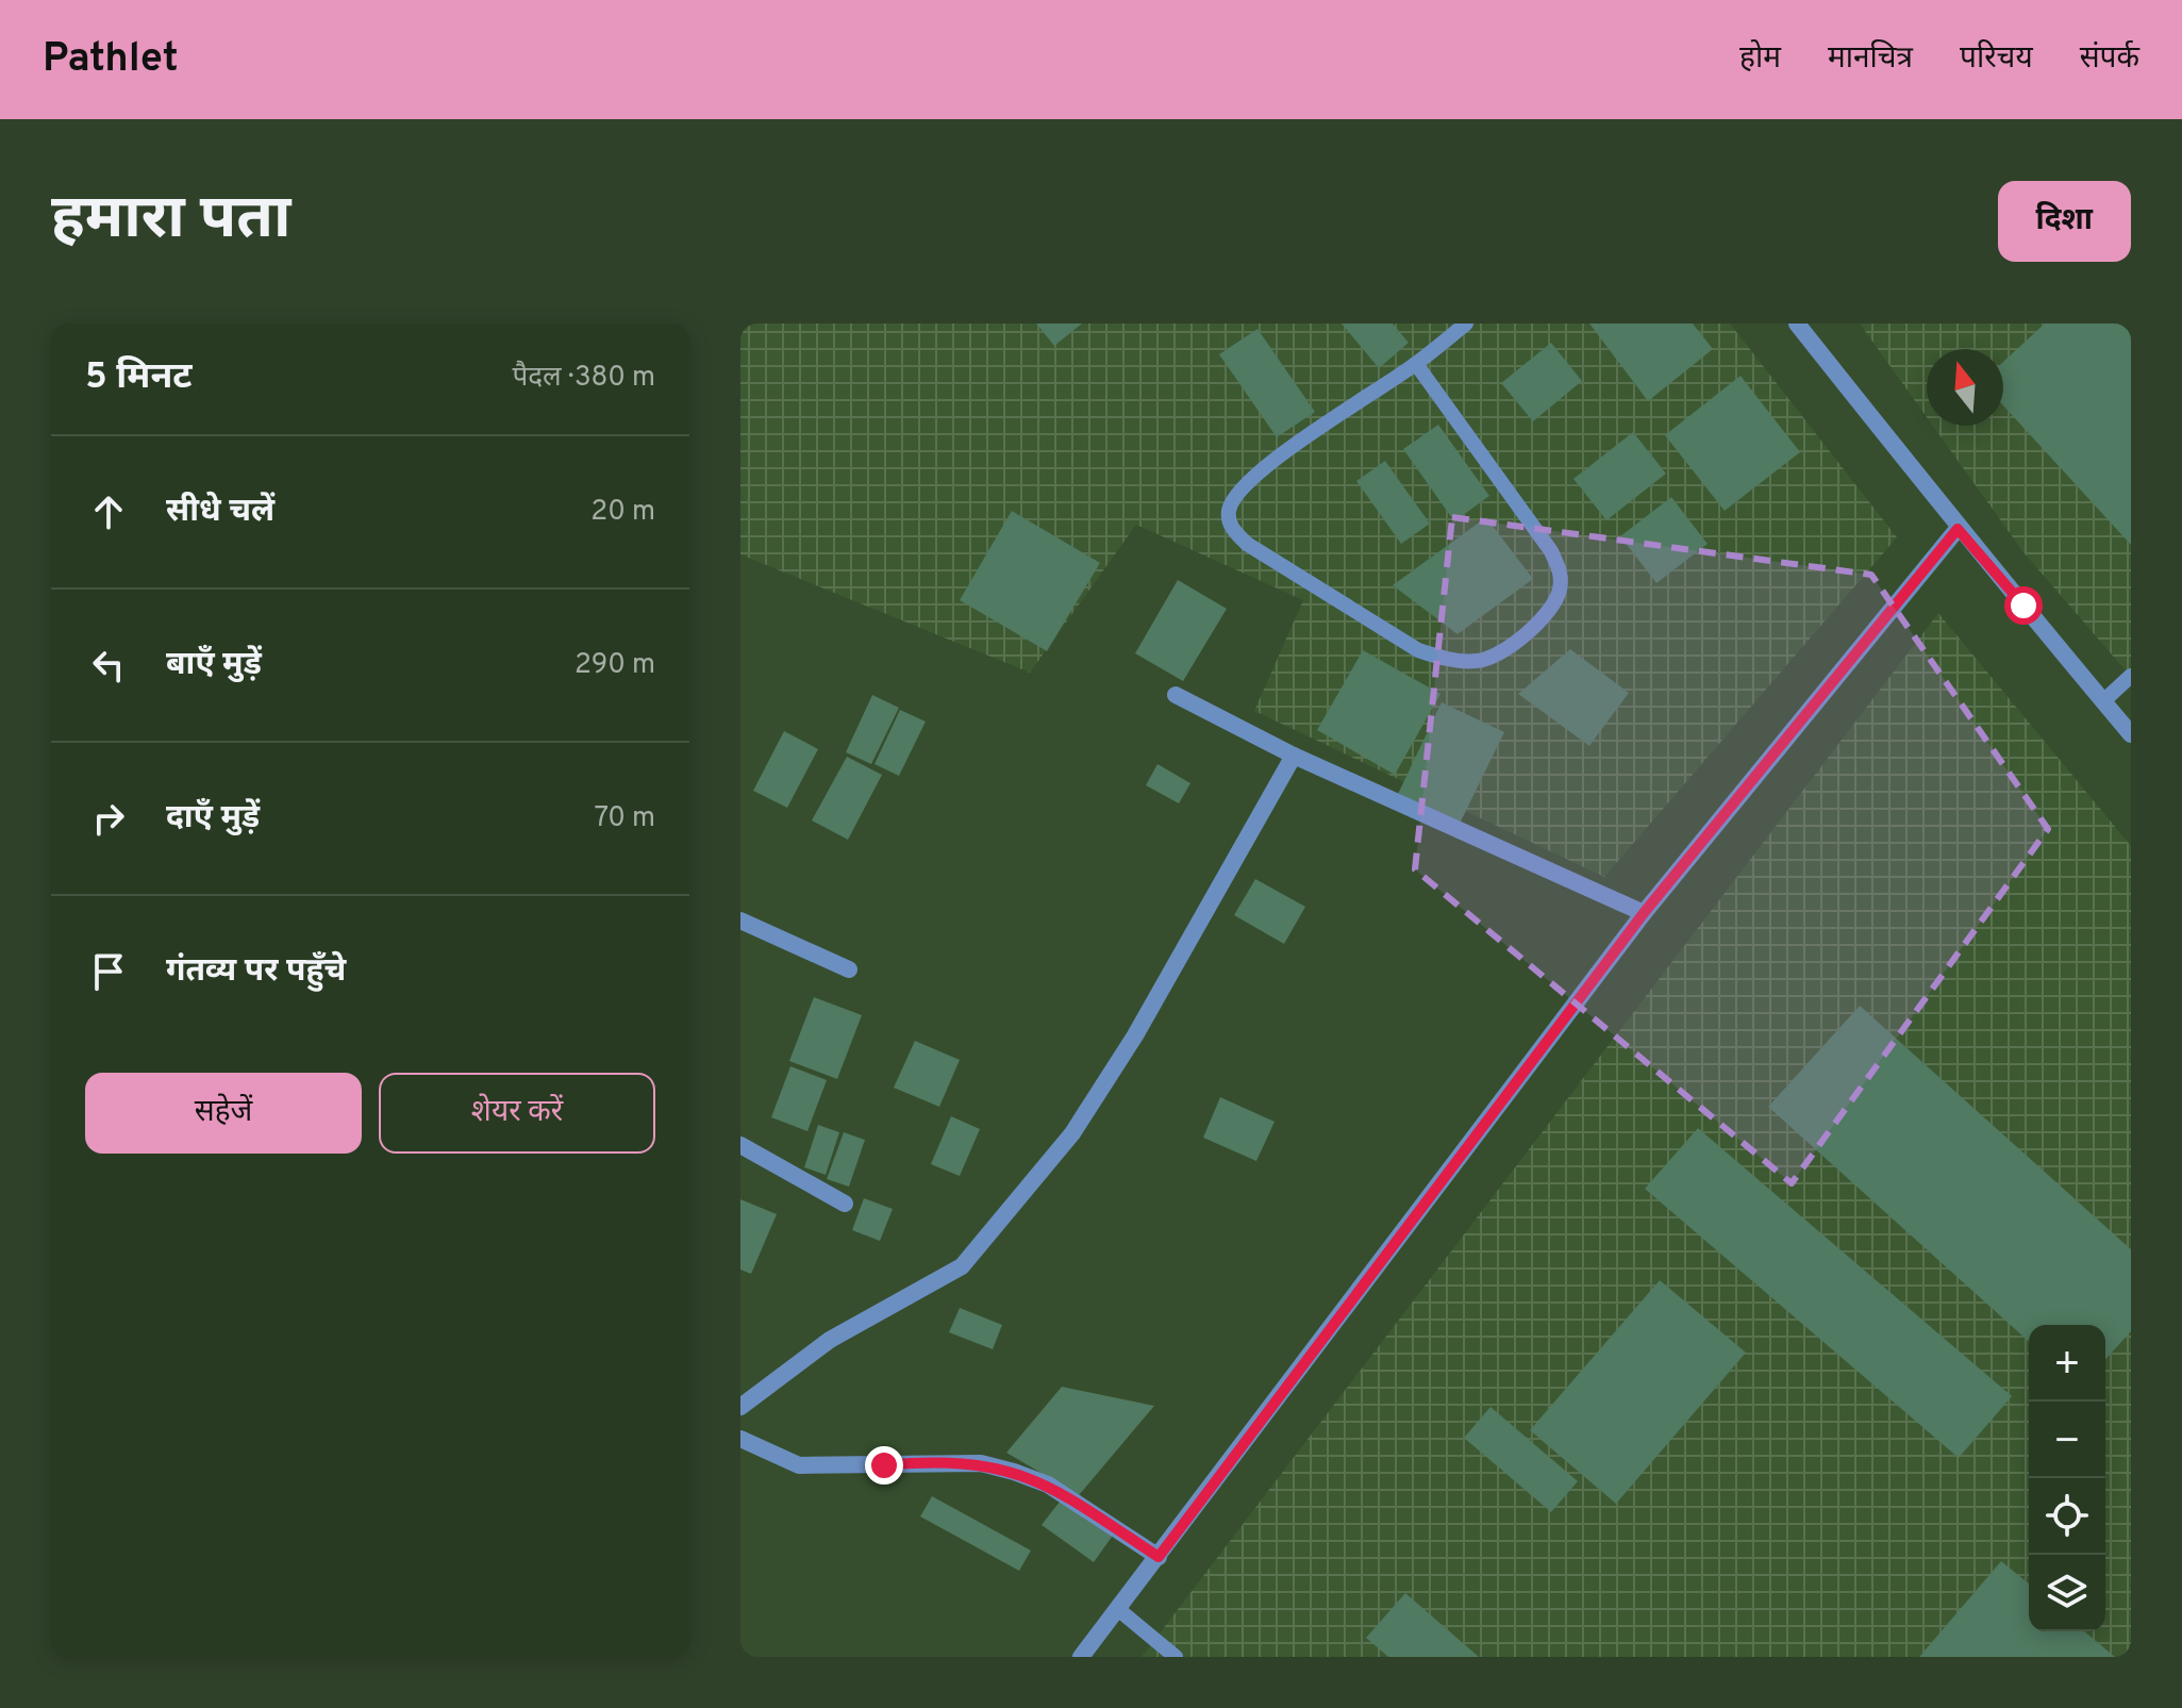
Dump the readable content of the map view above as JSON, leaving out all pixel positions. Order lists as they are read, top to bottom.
{
  "north": "top",
  "page": {
    "header": "Pathlet",
    "nav": [
      "होम",
      "मानचित्र",
      "परिचय",
      "संपर्क"
    ],
    "buttons": [
      "दिशा",
      ["सहेजें", "शेयर करें"]
    ],
    "title": "हमारा पता",
    "heading": ["5 मिनट", "पैदल · 380 m"],
    "list": [
      ["सीधे चलें", "20 m"],
      ["बाएँ मुड़ें", "290 m"],
      ["दाएँ मुड़ें", "70 m"],
      "गंतव्य पर पहुँचे"
    ],
    "map_buttons": ["+", "−"]
  }
}
